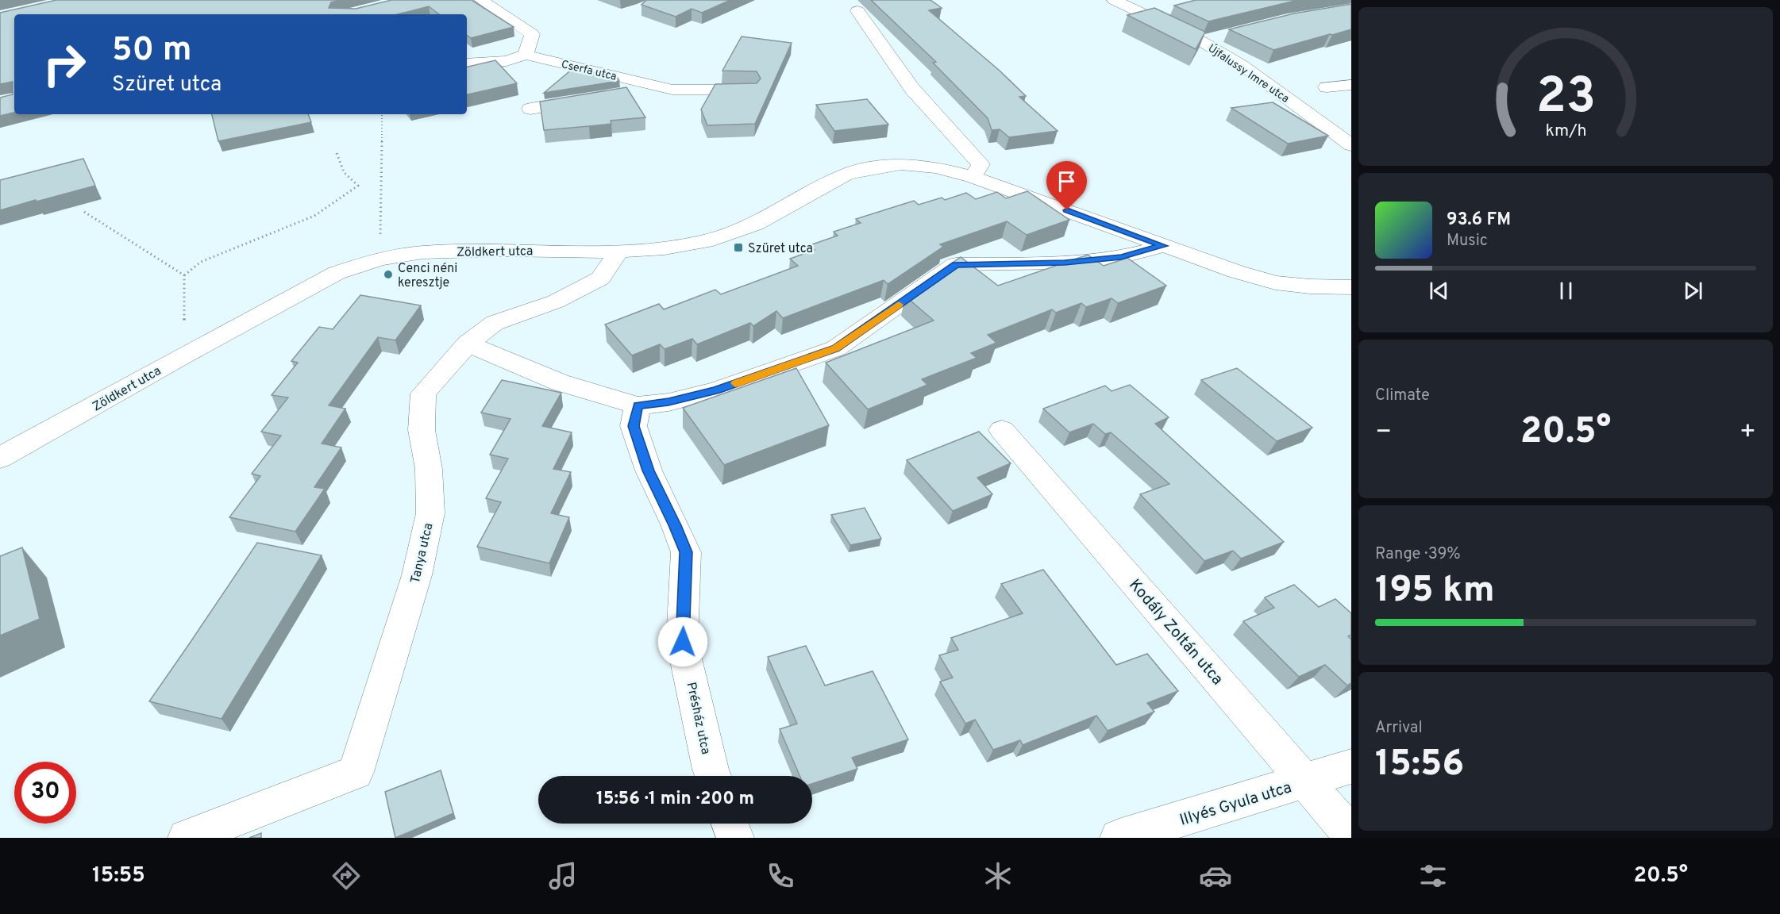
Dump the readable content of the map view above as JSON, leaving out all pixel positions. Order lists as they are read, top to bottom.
{
  "streets": {
    "street": [
      "Cserfa utca",
      "Újfalussy Imre utca",
      "Zöldkert utca",
      "Tanya utca",
      "Kodály Zoltán utca",
      "Présház utca",
      "Illyés Gyula utca"
    ]
  },
  "crossings": [
    ["Zöldkert utca", "Tanya utca"],
    ["Kodály Zoltán utca", "Illyés Gyula utca"]
  ],
  "places": {
    "transit": ["Szüret utca"],
    "other": ["Cenci néni keresztje"]
  },
  "page": {
    "turn": ["50 m", "Szüret utca"],
    "song": ["93.6 FM", "Music"],
    "tile": [
      "Climate",
      ["Range · 39%", "195 km"],
      ["Arrival", "15:56"]
    ],
    "heat": ["−", "20.5°", "+"],
    "limit": "30",
    "trip": "15:56 · 1 min · 200 m",
    "tabs": ["15:55", "20.5°"],
    "gauge": ["23", "km/h"]
  }
}
